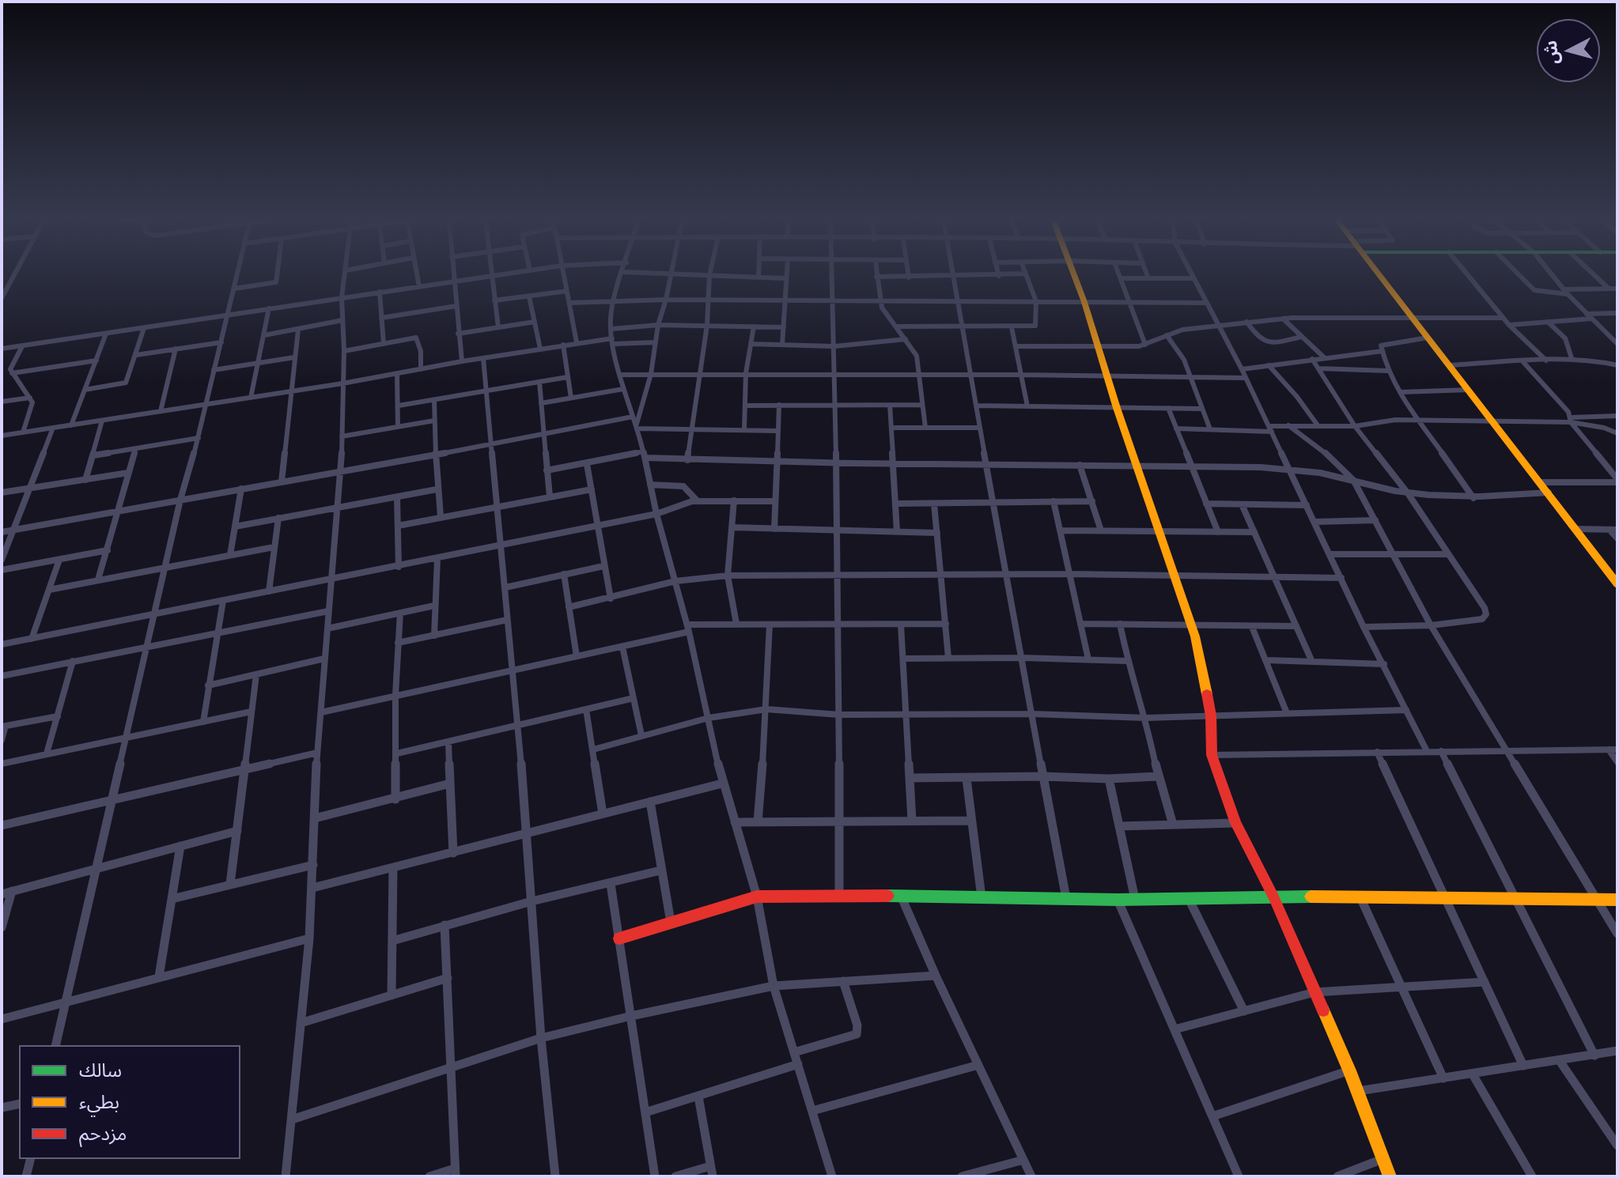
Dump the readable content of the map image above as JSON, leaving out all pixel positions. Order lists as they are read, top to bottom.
{
  "legend": ["سالك", "بطيء", "مزدحم"],
  "north": "left"
}
